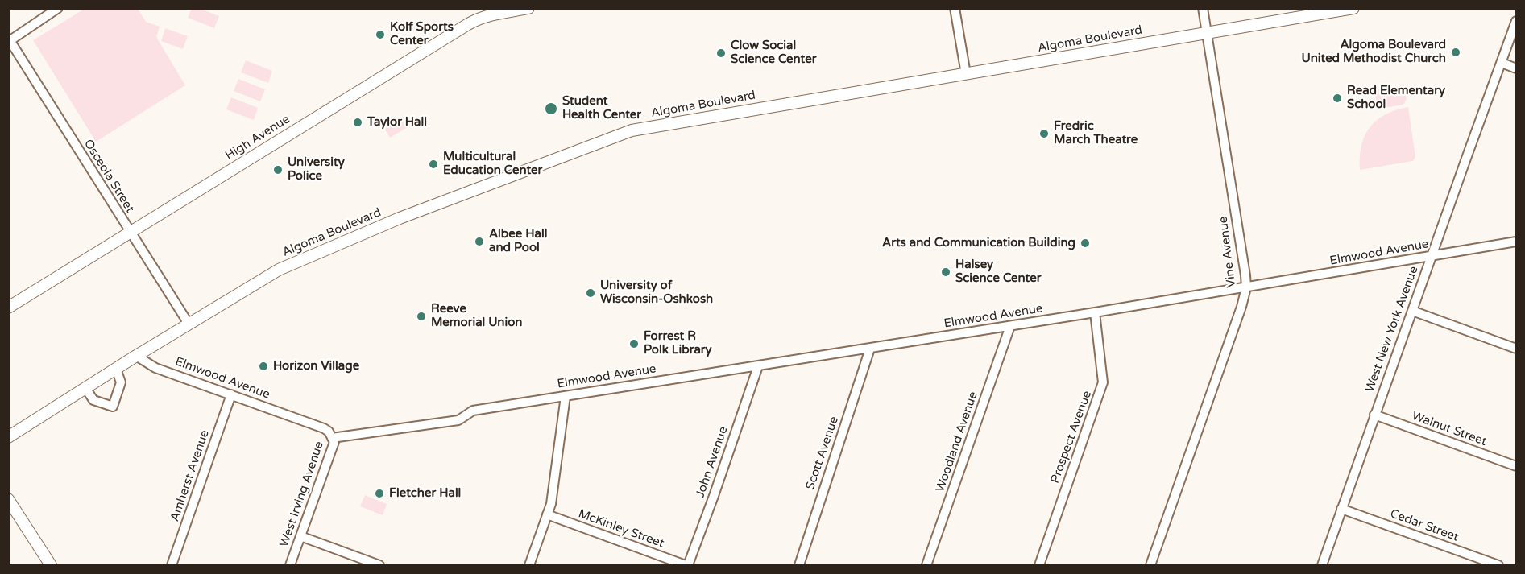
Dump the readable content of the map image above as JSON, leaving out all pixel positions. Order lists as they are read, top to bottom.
{
  "streets": {
    "main road": ["Algoma Boulevard", "High Avenue"],
    "street": [
      "Osceola Street",
      "Vine Avenue",
      "Elmwood Avenue",
      "West New York Avenue",
      "Walnut Street",
      "Prospect Avenue",
      "Woodland Avenue",
      "Scott Avenue",
      "John Avenue",
      "Amherst Avenue",
      "West Irving Avenue",
      "Cedar Street",
      "McKinley Street"
    ]
  },
  "crossings": [
    ["Algoma Boulevard", "Osceola Street"],
    ["Algoma Boulevard", "Vine Avenue"],
    ["Algoma Boulevard", "Elmwood Avenue"],
    ["High Avenue", "Osceola Street"],
    ["Vine Avenue", "Elmwood Avenue"],
    ["Elmwood Avenue", "West New York Avenue"],
    ["Elmwood Avenue", "Prospect Avenue"],
    ["Elmwood Avenue", "Woodland Avenue"],
    ["Elmwood Avenue", "Scott Avenue"],
    ["Elmwood Avenue", "John Avenue"],
    ["Elmwood Avenue", "Amherst Avenue"],
    ["Elmwood Avenue", "West Irving Avenue"],
    ["West New York Avenue", "Walnut Street"],
    ["West New York Avenue", "Cedar Street"],
    ["John Avenue", "McKinley Street"]
  ],
  "places": [
    "Kolf Sports Center",
    "Algoma Boulevard United Methodist Church",
    "Clow Social Science Center",
    "Read Elementary School",
    "Student Health Center",
    "Taylor Hall",
    "Fredric March Theatre",
    "Multicultural Education Center",
    "University Police",
    "Albee Hall and Pool",
    "Arts and Communication Building",
    "Halsey Science Center",
    "University of Wisconsin-Oshkosh",
    "Reeve Memorial Union",
    "Forrest R Polk Library",
    "Horizon Village",
    "Fletcher Hall"
  ]
}
